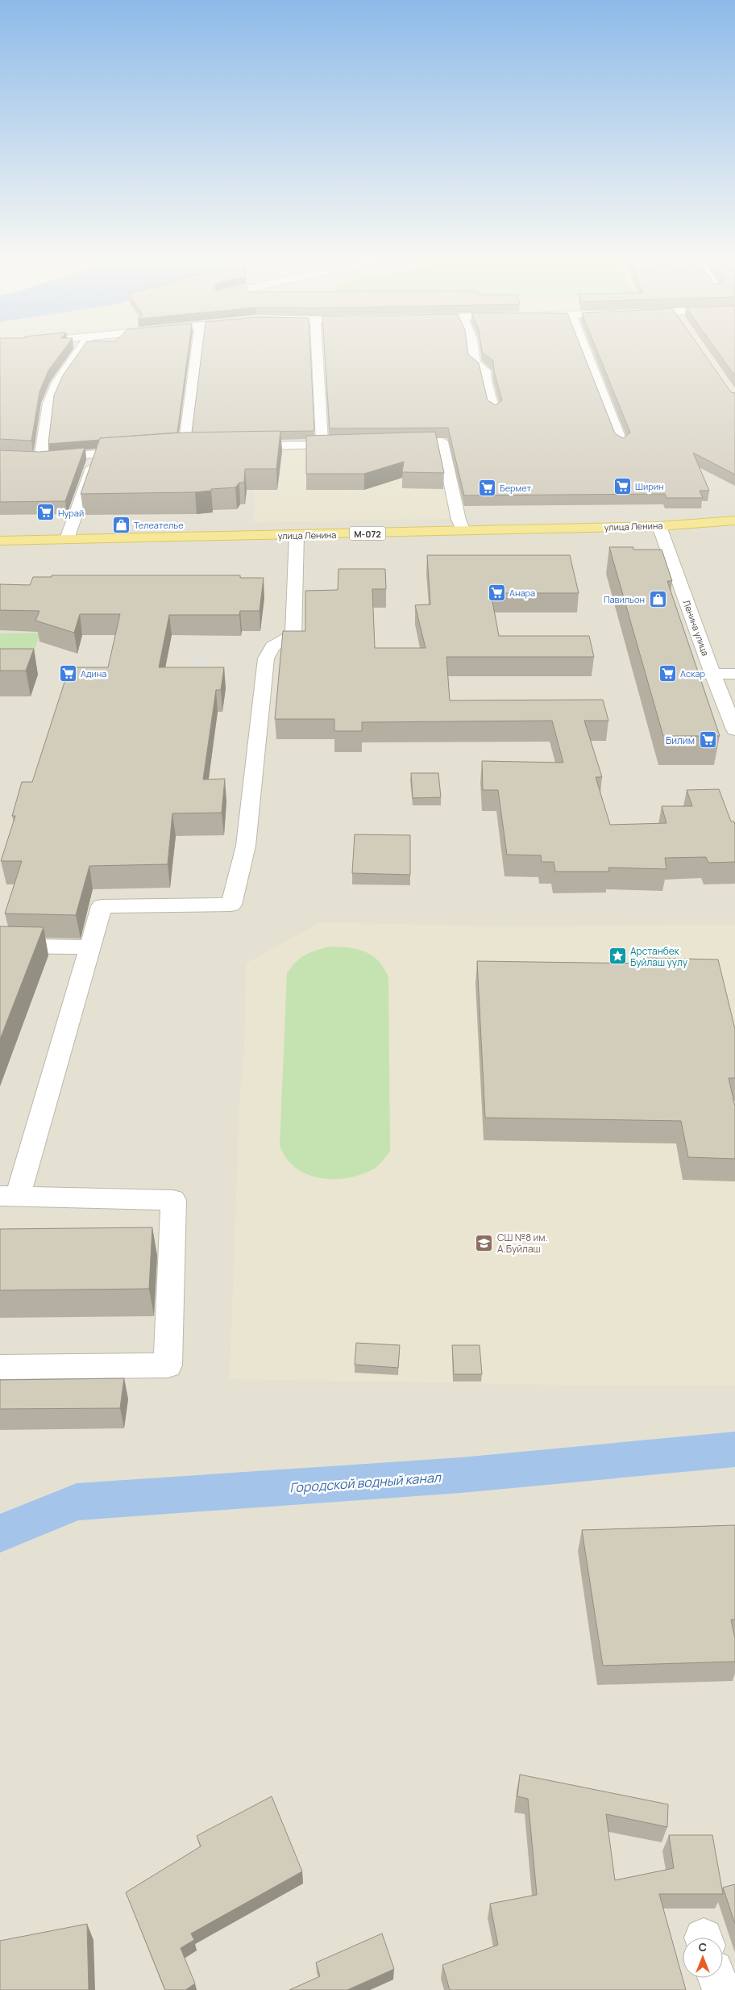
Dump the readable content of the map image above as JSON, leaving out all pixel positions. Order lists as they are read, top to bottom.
{
  "streets": {
    "main road": ["улица Ленина", "М-072"],
    "street": ["Ленина улица"]
  },
  "crossings": [
    ["улица Ленина", "Ленина улица"]
  ],
  "water": ["Городской водный канал"],
  "places": {
    "supermarket": [
      "Ширин",
      "Бермет",
      "Нурай",
      "Анара",
      "Адина",
      "Аскар",
      "Билим"
    ],
    "shop": ["Телеателье", "Павильон"],
    "place": ["Арстанбек Буйлаш уулу"],
    "school or university": ["СШ №8 им. А.Буйлаш"]
  },
  "north": "top"
}
